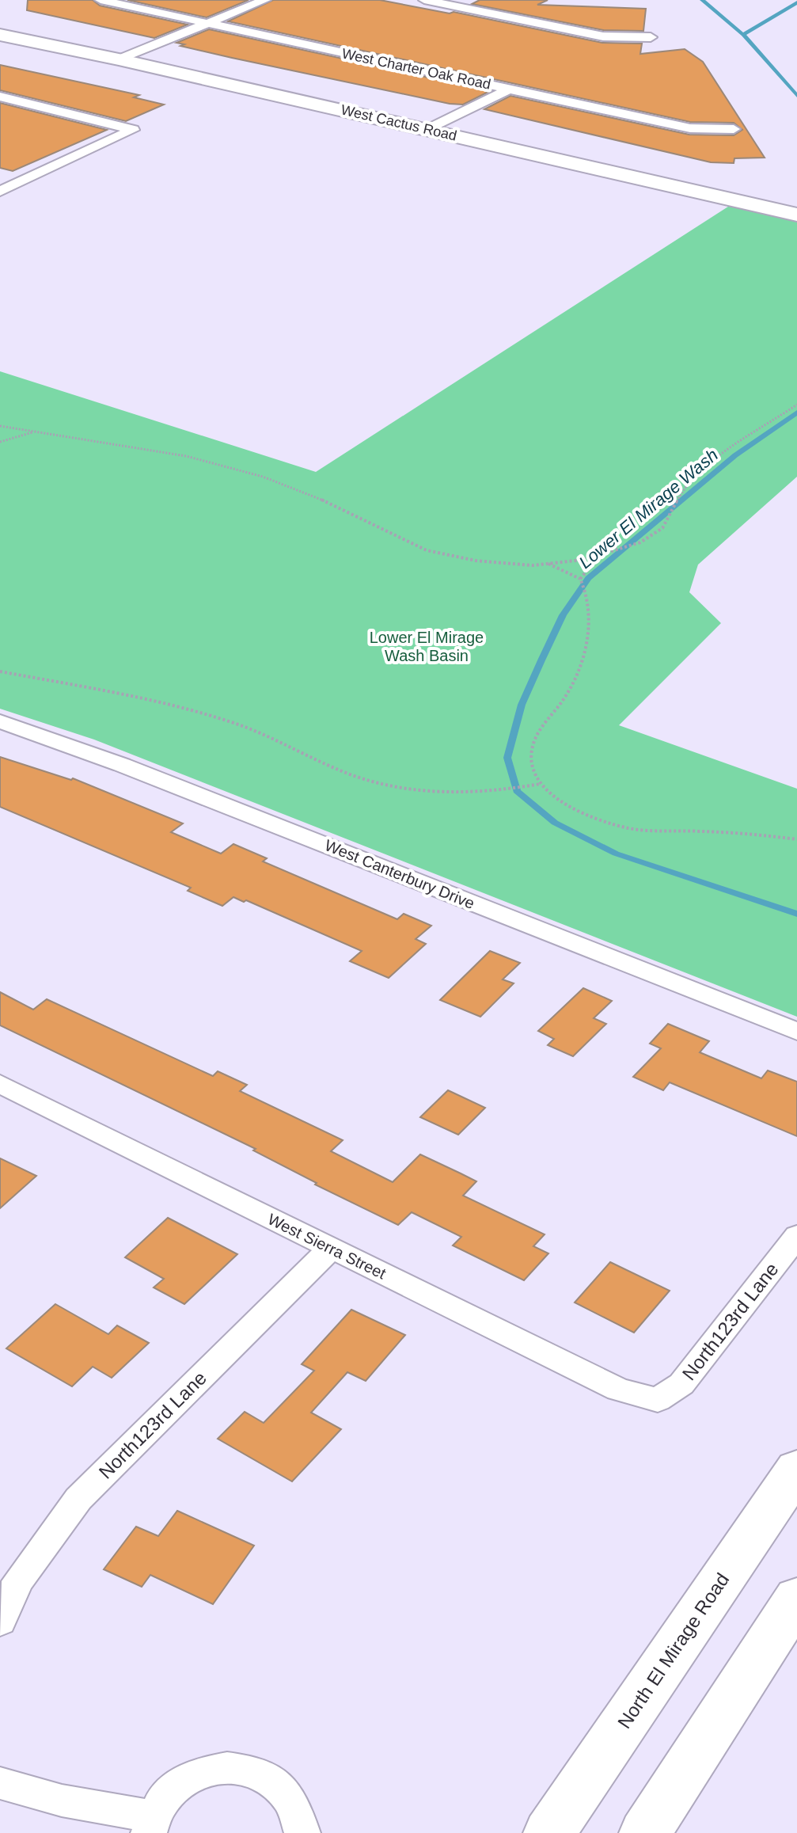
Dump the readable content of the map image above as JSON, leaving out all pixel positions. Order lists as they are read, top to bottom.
{
  "streets": {
    "main road": ["West Cactus Road", "North El Mirage Road"],
    "street": [
      "West Charter Oak Road",
      "West Canterbury Drive",
      "West Sierra Street",
      "North123rd Lane"
    ]
  },
  "crossings": [
    ["West Sierra Street", "North123rd Lane"]
  ],
  "water": ["Lower El Mirage Wash"],
  "parks": ["Lower El Mirage Wash Basin"]
}
